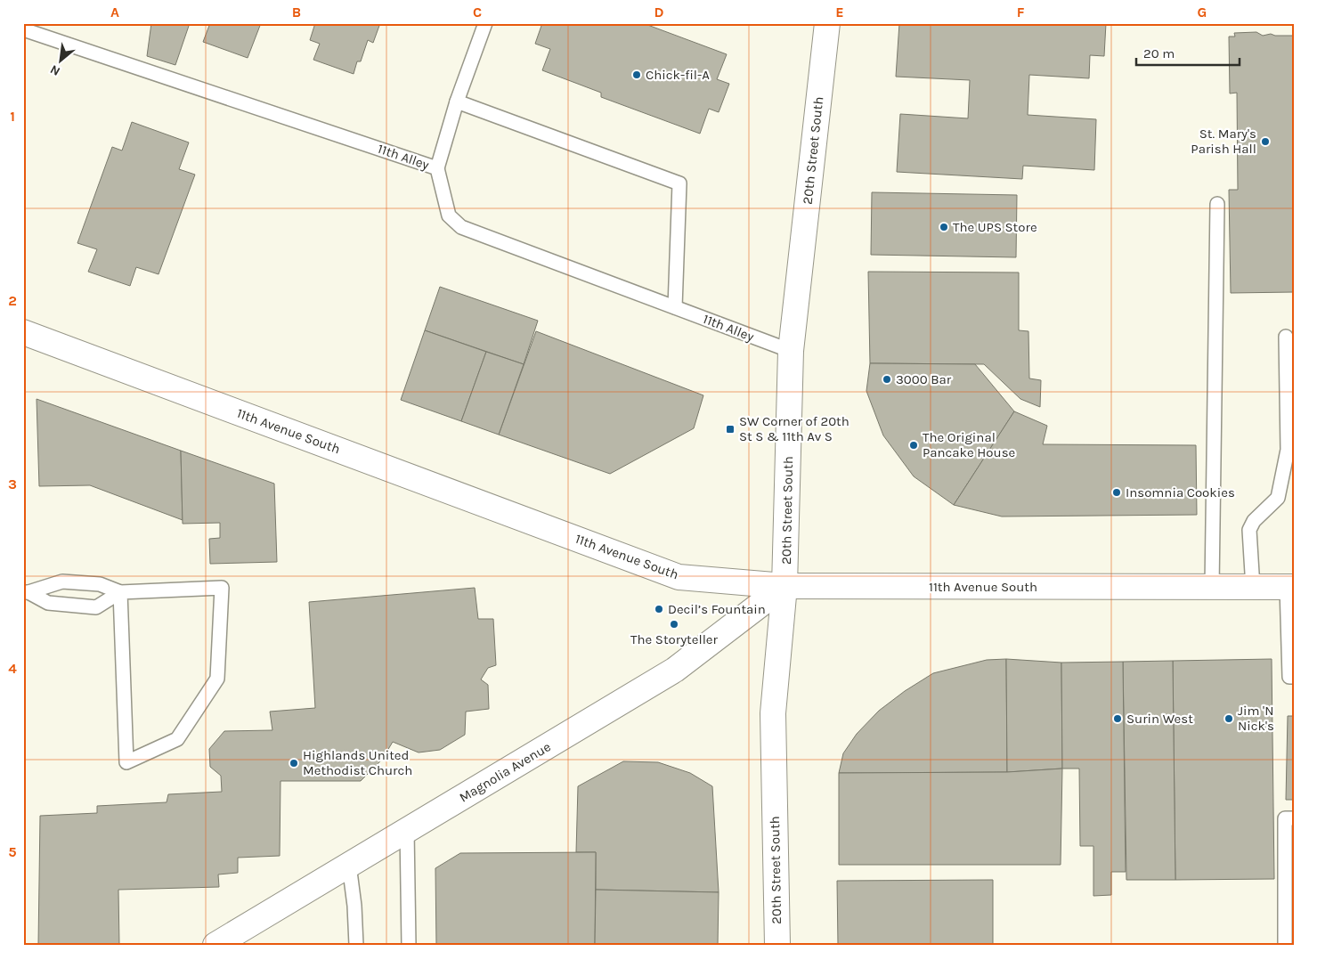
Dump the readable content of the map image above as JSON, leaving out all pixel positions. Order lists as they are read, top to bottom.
{
  "streets": {
    "street": ["20th Street South", "11th Avenue South", "Magnolia Avenue"],
    "lane": ["11th Alley"]
  },
  "crossings": [
    ["20th Street South", "11th Alley"],
    ["20th Street South", "11th Avenue South"],
    ["20th Street South", "Magnolia Avenue"],
    ["11th Avenue South", "Magnolia Avenue"]
  ],
  "places": {
    "other": [
      "Chick-fil-A",
      "St. Mary's Parish Hall",
      "The UPS Store",
      "3000 Bar",
      "The Original Pancake House",
      "Insomnia Cookies",
      "Decil’s Fountain",
      "The Storyteller",
      "Surin West",
      "Jim 'N Nick's",
      "Highlands United Methodist Church"
    ],
    "transit": ["SW Corner of 20th St S & 11th Av S"]
  },
  "scale_bar": "20 m",
  "north": "bottom left",
  "grid": {
    "columns": [
      "A",
      "B",
      "C",
      "D",
      "E",
      "F",
      "G"
    ],
    "rows": [
      "1",
      "2",
      "3",
      "4",
      "5"
    ]
  }
}
